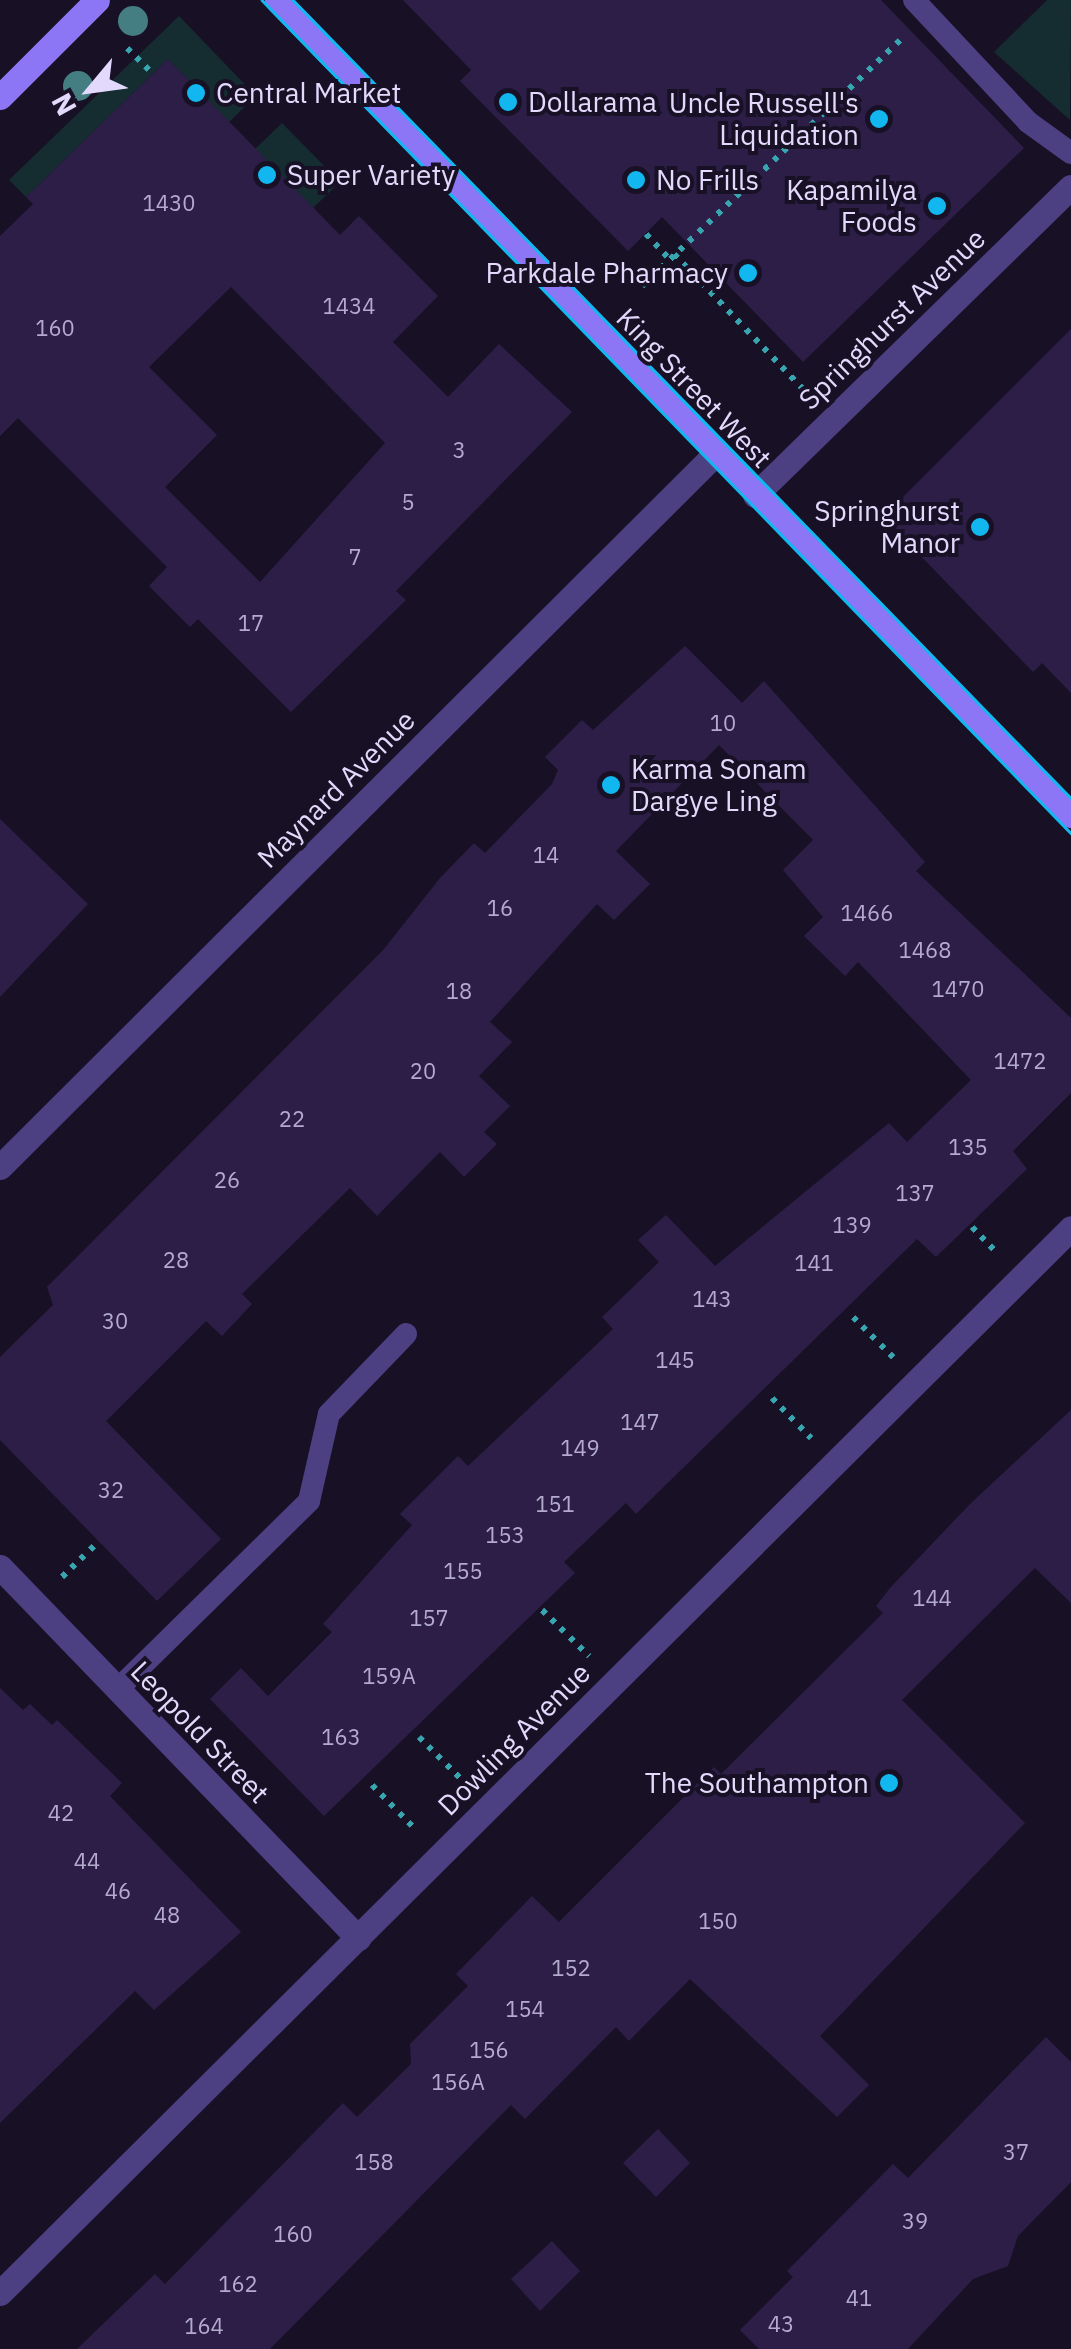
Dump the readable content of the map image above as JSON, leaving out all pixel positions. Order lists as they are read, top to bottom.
{
  "streets": {
    "main road": ["King Street West"],
    "street": [
      "Springhurst Avenue",
      "Maynard Avenue",
      "Leopold Street",
      "Dowling Avenue"
    ]
  },
  "crossings": [
    ["Springhurst Avenue", "King Street West"],
    ["King Street West", "Maynard Avenue"],
    ["Leopold Street", "Dowling Avenue"]
  ],
  "places": [
    "Central Market",
    "Dollarama",
    "Uncle Russell's Liquidation",
    "Super Variety",
    "No Frills",
    "Kapamilya Foods",
    "Parkdale Pharmacy",
    "Springhurst Manor",
    "Karma Sonam Dargye Ling",
    "The Southampton"
  ],
  "house_numbers": [
    "1430",
    "1434",
    "160",
    "3",
    "5",
    "7",
    "17",
    "10",
    "14",
    "16",
    "1466",
    "1468",
    "1470",
    "18",
    "1472",
    "20",
    "22",
    "135",
    "26",
    "137",
    "139",
    "28",
    "141",
    "143",
    "30",
    "145",
    "147",
    "149",
    "32",
    "151",
    "153",
    "155",
    "144",
    "157",
    "159A",
    "163",
    "42",
    "44",
    "46",
    "48",
    "150",
    "152",
    "154",
    "156",
    "156A",
    "37",
    "158",
    "39",
    "160",
    "162",
    "41",
    "43",
    "164"
  ],
  "north": "bottom left"
}
